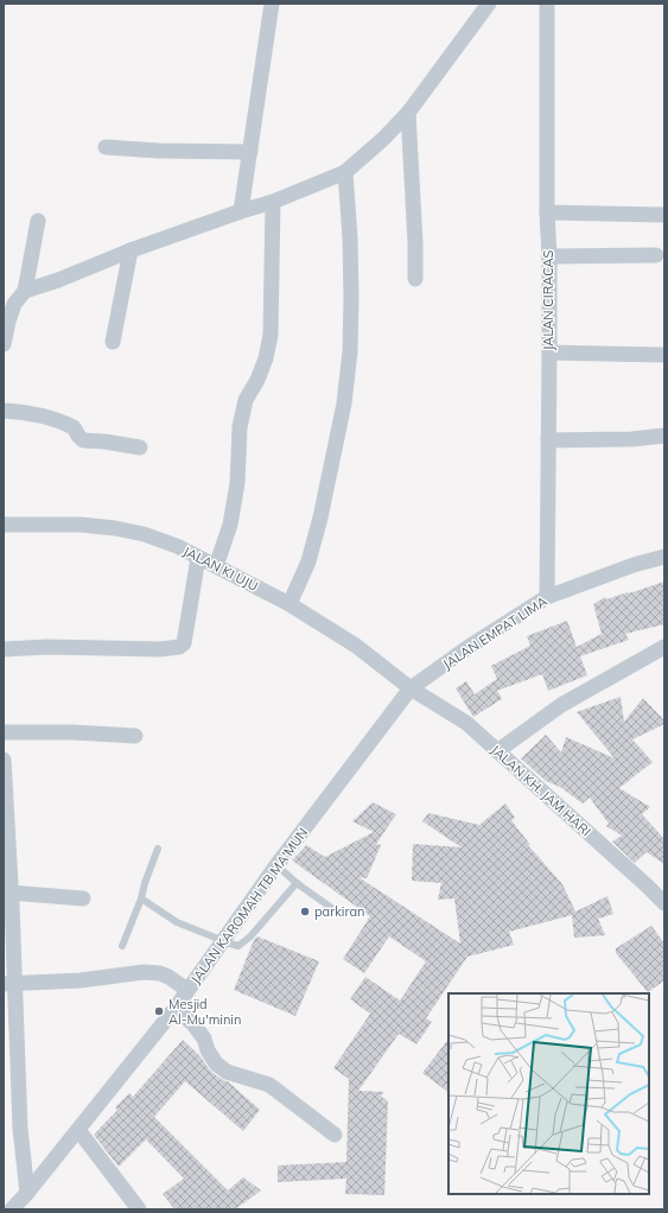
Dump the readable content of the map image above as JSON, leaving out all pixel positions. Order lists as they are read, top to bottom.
{
  "streets": {
    "street": [
      "JALAN CIRACAS",
      "JALAN KI UJU",
      "JALAN EMPAT LIMA",
      "JALAN KH. JAM HARI",
      "JALAN KAROMAH TB MA'MUN"
    ]
  },
  "crossings": [
    ["JALAN CIRACAS", "JALAN EMPAT LIMA"],
    ["JALAN KI UJU", "JALAN EMPAT LIMA"],
    ["JALAN KI UJU", "JALAN KH. JAM HARI"],
    ["JALAN KI UJU", "JALAN KAROMAH TB MA'MUN"],
    ["JALAN EMPAT LIMA", "JALAN KH. JAM HARI"],
    ["JALAN EMPAT LIMA", "JALAN KAROMAH TB MA'MUN"],
    ["JALAN KH. JAM HARI", "JALAN KAROMAH TB MA'MUN"]
  ],
  "places": ["parkiran", "Mesjid Al-Mu'minin"]
}
